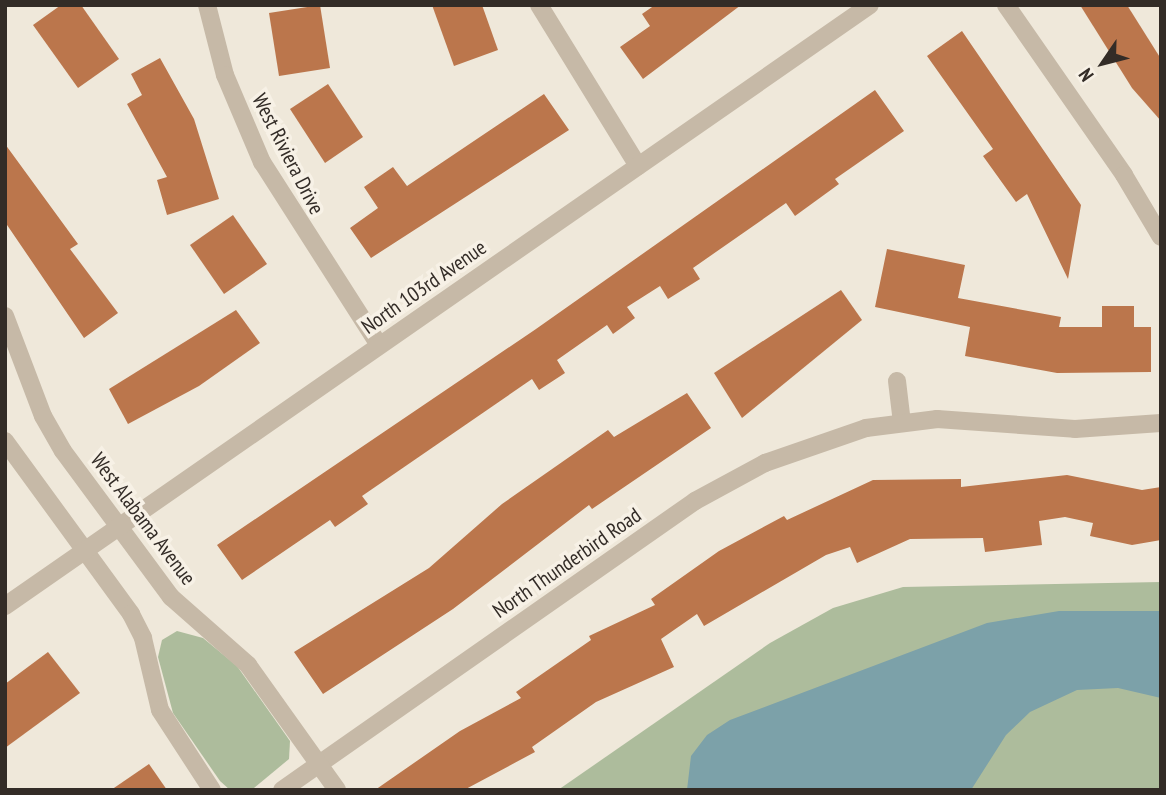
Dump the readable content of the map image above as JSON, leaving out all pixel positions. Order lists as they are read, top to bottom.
{
  "streets": {
    "street": [
      "West Riviera Drive",
      "North 103rd Avenue",
      "West Alabama Avenue",
      "North Thunderbird Road"
    ]
  },
  "crossings": [
    ["West Riviera Drive", "North 103rd Avenue"],
    ["North 103rd Avenue", "West Alabama Avenue"],
    ["West Alabama Avenue", "North Thunderbird Road"]
  ],
  "north": "bottom left"
}
